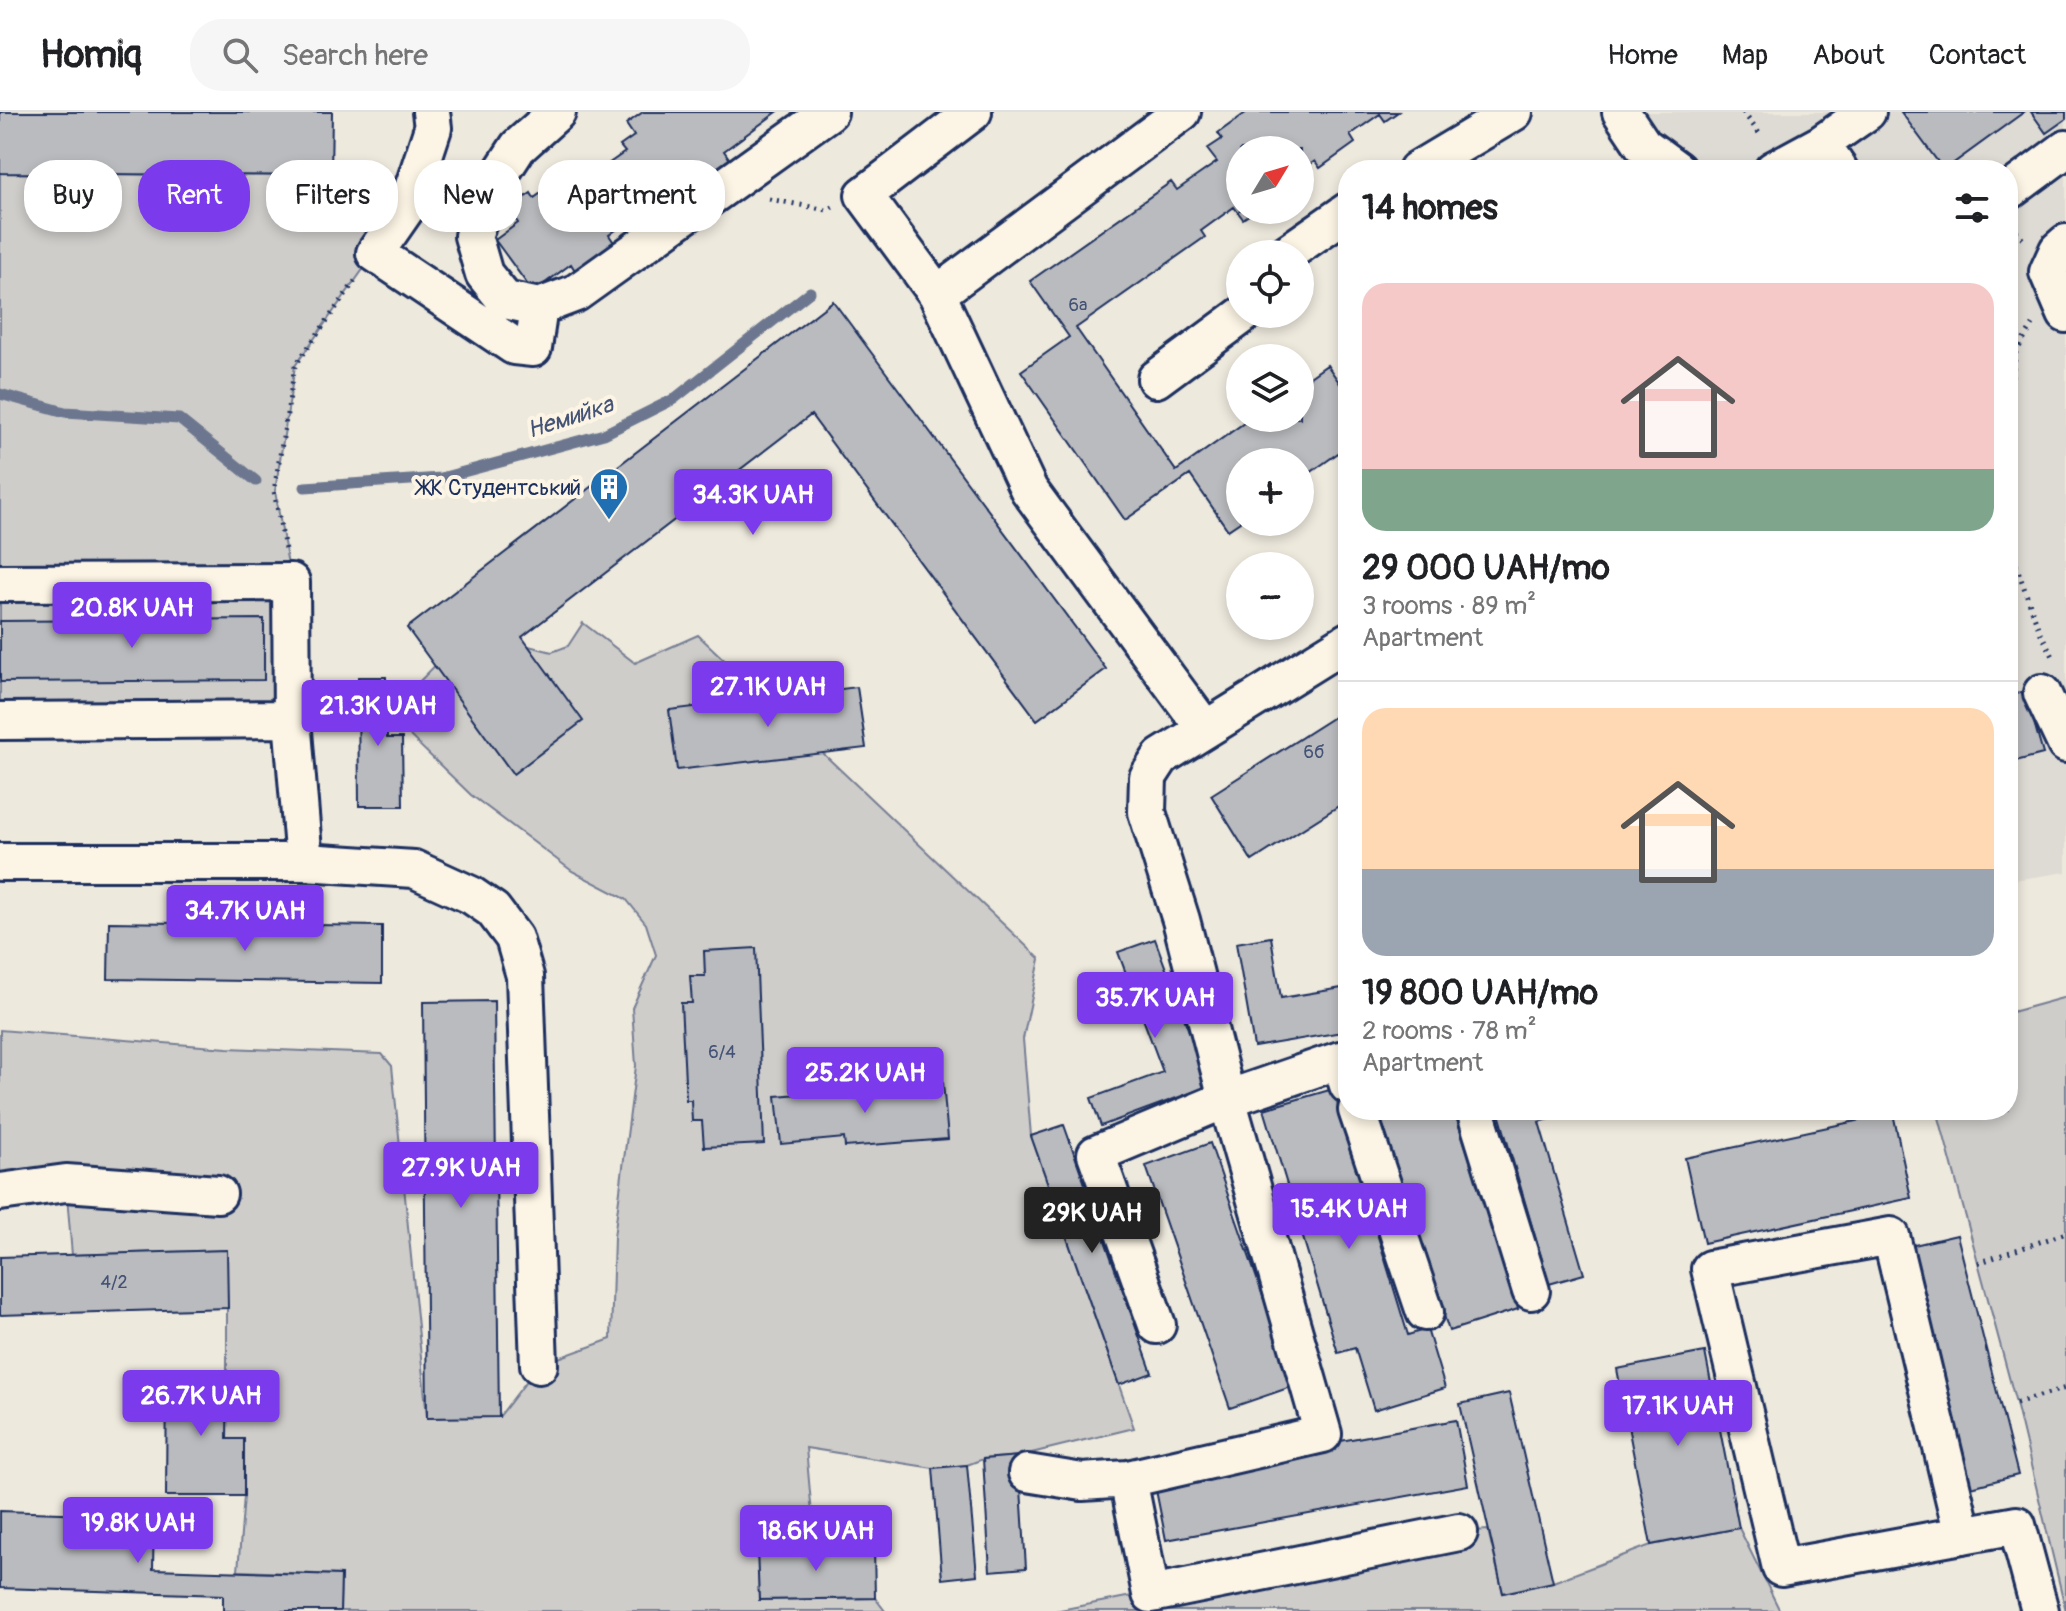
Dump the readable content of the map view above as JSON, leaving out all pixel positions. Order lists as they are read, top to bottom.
{
  "water": ["Немийка"],
  "places": {
    "building": ["ЖК Студентський"]
  },
  "house_numbers": [
    "6а",
    "6б",
    "6/4",
    "4/2"
  ],
  "north": "top right",
  "page": {
    "header": "Homiq",
    "search": "Search here",
    "nav": [
      "Home",
      "Map",
      "About",
      "Contact"
    ],
    "map_buttons": ["+", "−"],
    "chip": [
      "Buy",
      "Rent",
      "Filters",
      "New",
      "Apartment"
    ],
    "heading": "14 homes",
    "list": [
      {
        "name": "29 000 UAH/mo",
        "note": "3 rooms · 89 m² · Apartment"
      },
      {
        "name": "19 800 UAH/mo",
        "note": "2 rooms · 78 m² · Apartment"
      }
    ],
    "price": [
      "34.3K UAH",
      "20.8K UAH",
      "27.1K UAH",
      "21.3K UAH",
      "34.7K UAH",
      "35.7K UAH",
      "25.2K UAH",
      "27.9K UAH",
      "15.4K UAH",
      "29K UAH",
      "26.7K UAH",
      "17.1K UAH",
      "19.8K UAH",
      "18.6K UAH"
    ]
  }
}
